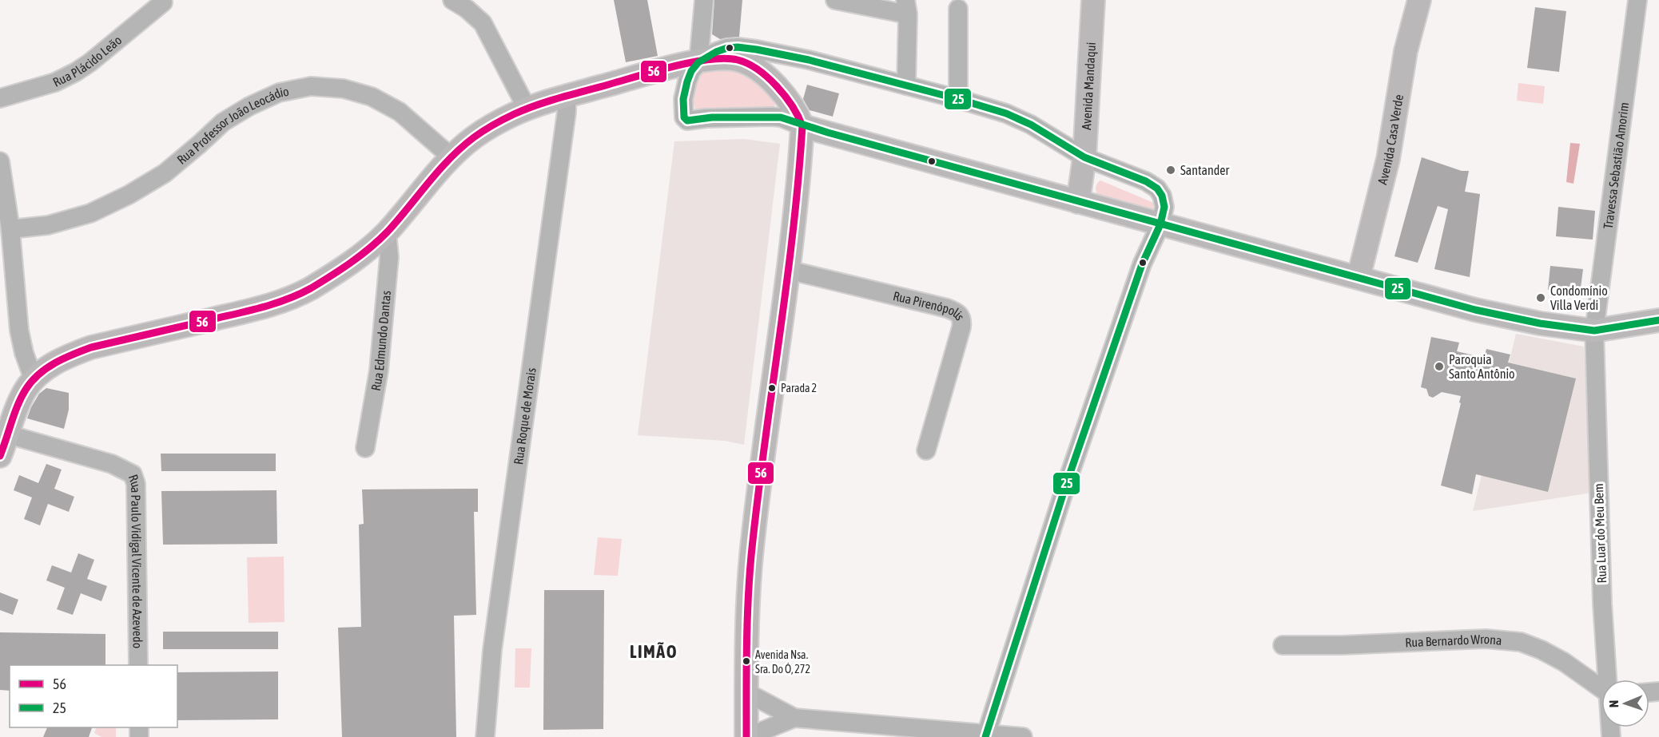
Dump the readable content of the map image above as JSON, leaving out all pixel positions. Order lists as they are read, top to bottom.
{
  "streets": {
    "main road": ["Avenida Mandaqui", "Avenida Casa Verde"],
    "street": [
      "Rua Plácido Leão",
      "Rua Professor João Leocádio",
      "Travessa Sebastião Amorim",
      "Rua Pirenópolis",
      "Rua Edmundo Dantas",
      "Rua Roque de Morais",
      "Rua Luar do Meu Bem",
      "Rua Paulo Vidigal Vicente de Azevedo",
      "Rua Bernardo Wrona"
    ]
  },
  "crossings": [
    ["Travessa Sebastião Amorim", "Rua Luar do Meu Bem"]
  ],
  "districts": ["LIMÃO"],
  "places": [
    "Santander",
    "Condomínio Villa Verdi",
    "Paroquia Santo Antônio",
    "Parada 2",
    "Avenida Nsa. Sra. Do Ó, 272"
  ],
  "lines": ["transit line 25", "transit line 56"],
  "legend": ["56", "25"],
  "north": "left"
}
